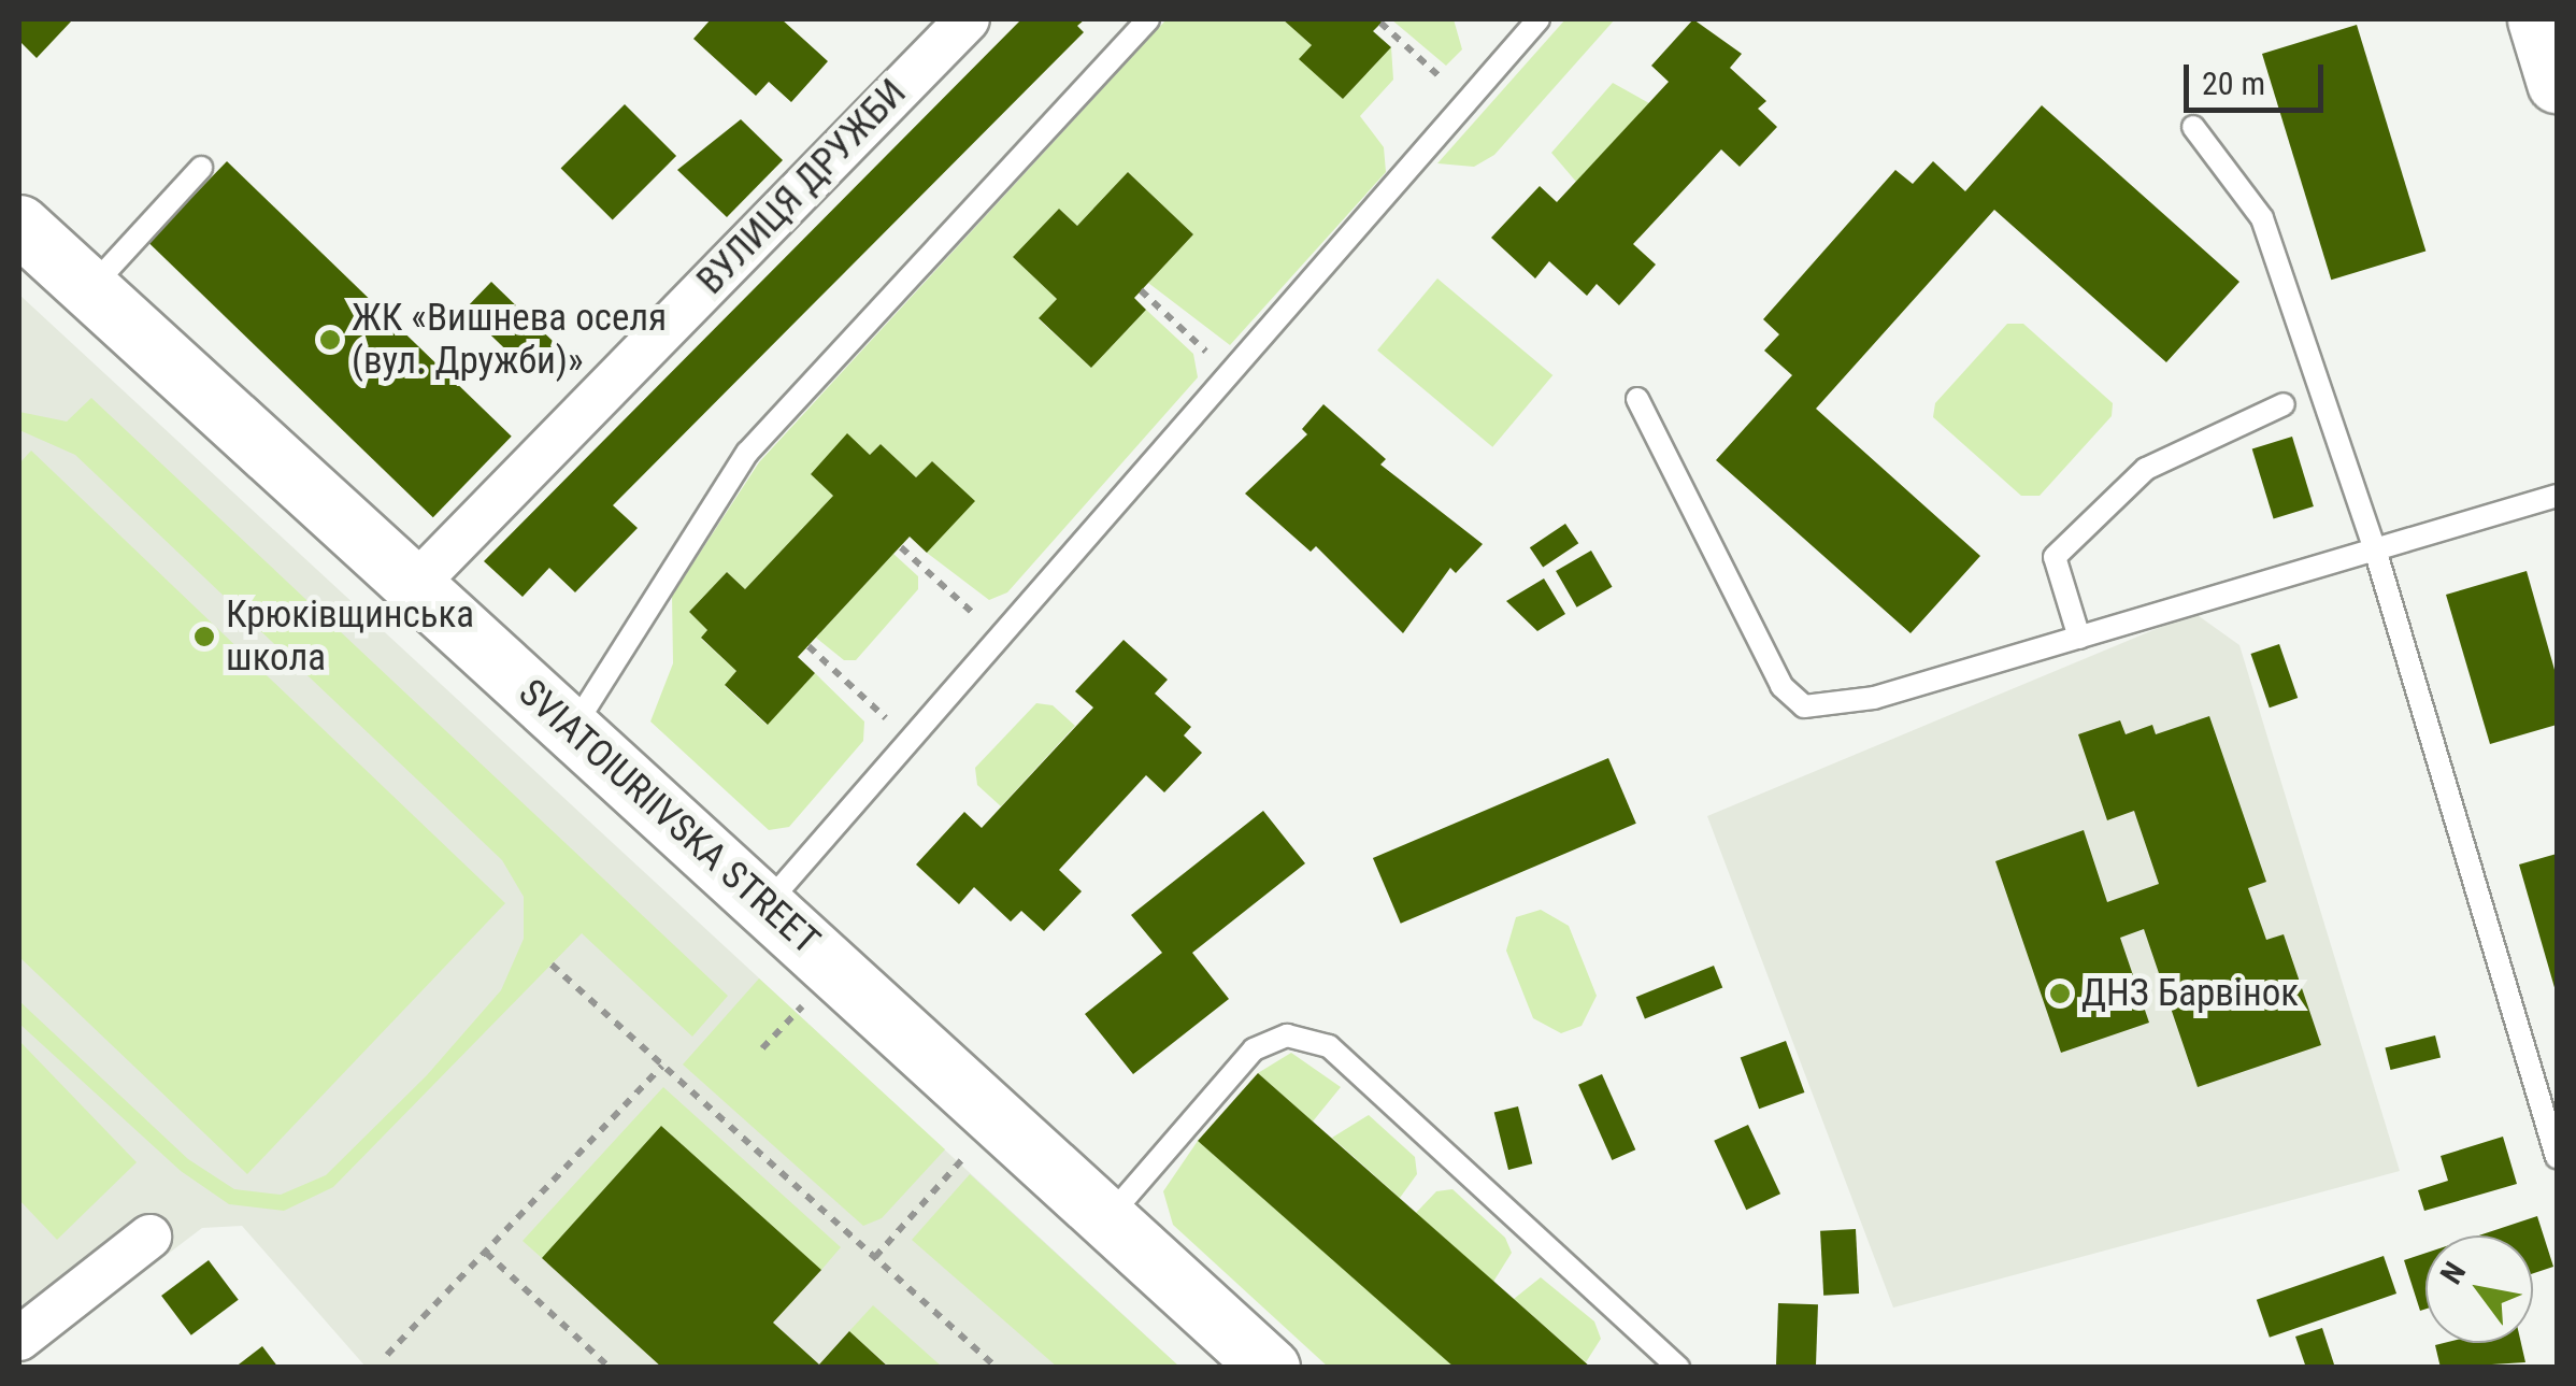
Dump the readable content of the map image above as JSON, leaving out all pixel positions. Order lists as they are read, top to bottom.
{
  "streets": {
    "street": ["ВУЛИЦЯ ДРУЖБИ", "SVIATOIURIIVSKA STREET"]
  },
  "crossings": [
    ["ВУЛИЦЯ ДРУЖБИ", "SVIATOIURIIVSKA STREET"]
  ],
  "places": ["ЖК «Вишнева оселя (вул. Дружби)»", "Крюківщинська школа", "ДНЗ Барвінок"],
  "scale_bar": "20 m",
  "north": "top left"
}
